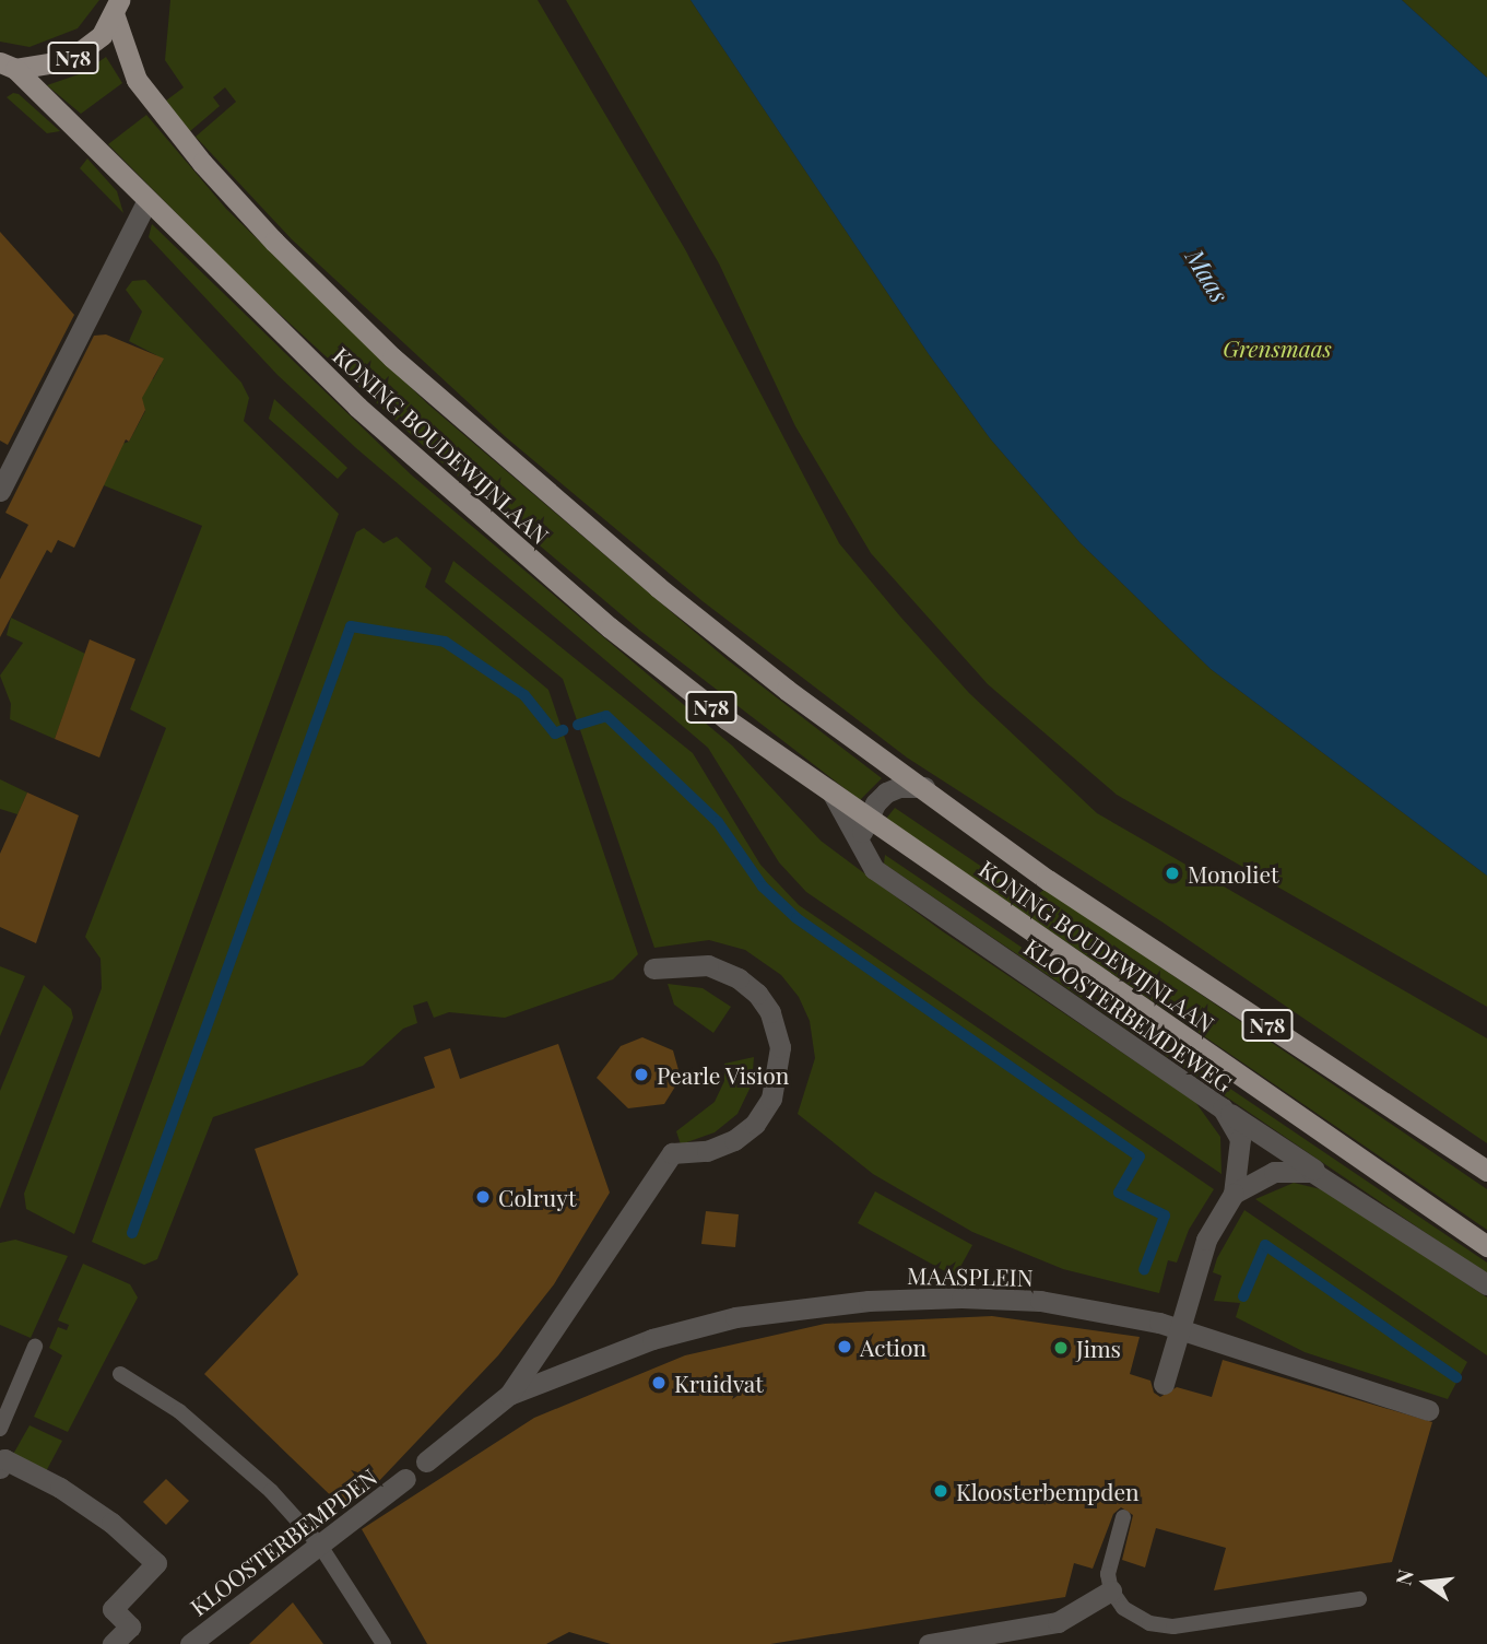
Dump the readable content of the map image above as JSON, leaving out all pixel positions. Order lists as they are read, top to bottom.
{
  "streets": {
    "main road": ["N78", "KONING BOUDEWIJNLAAN"],
    "street": ["KLOOSTERBEMDEWEG", "MAASPLEIN", "KLOOSTERBEMPDEN"]
  },
  "crossings": [
    ["N78", "KONING BOUDEWIJNLAAN"],
    ["KONING BOUDEWIJNLAAN", "KLOOSTERBEMDEWEG"]
  ],
  "water": ["Maas"],
  "parks": ["Grensmaas"],
  "places": [
    "Monoliet",
    "Pearle Vision",
    "Colruyt",
    "Action",
    "Jims",
    "Kruidvat",
    "Kloosterbempden"
  ],
  "north": "left"
}
